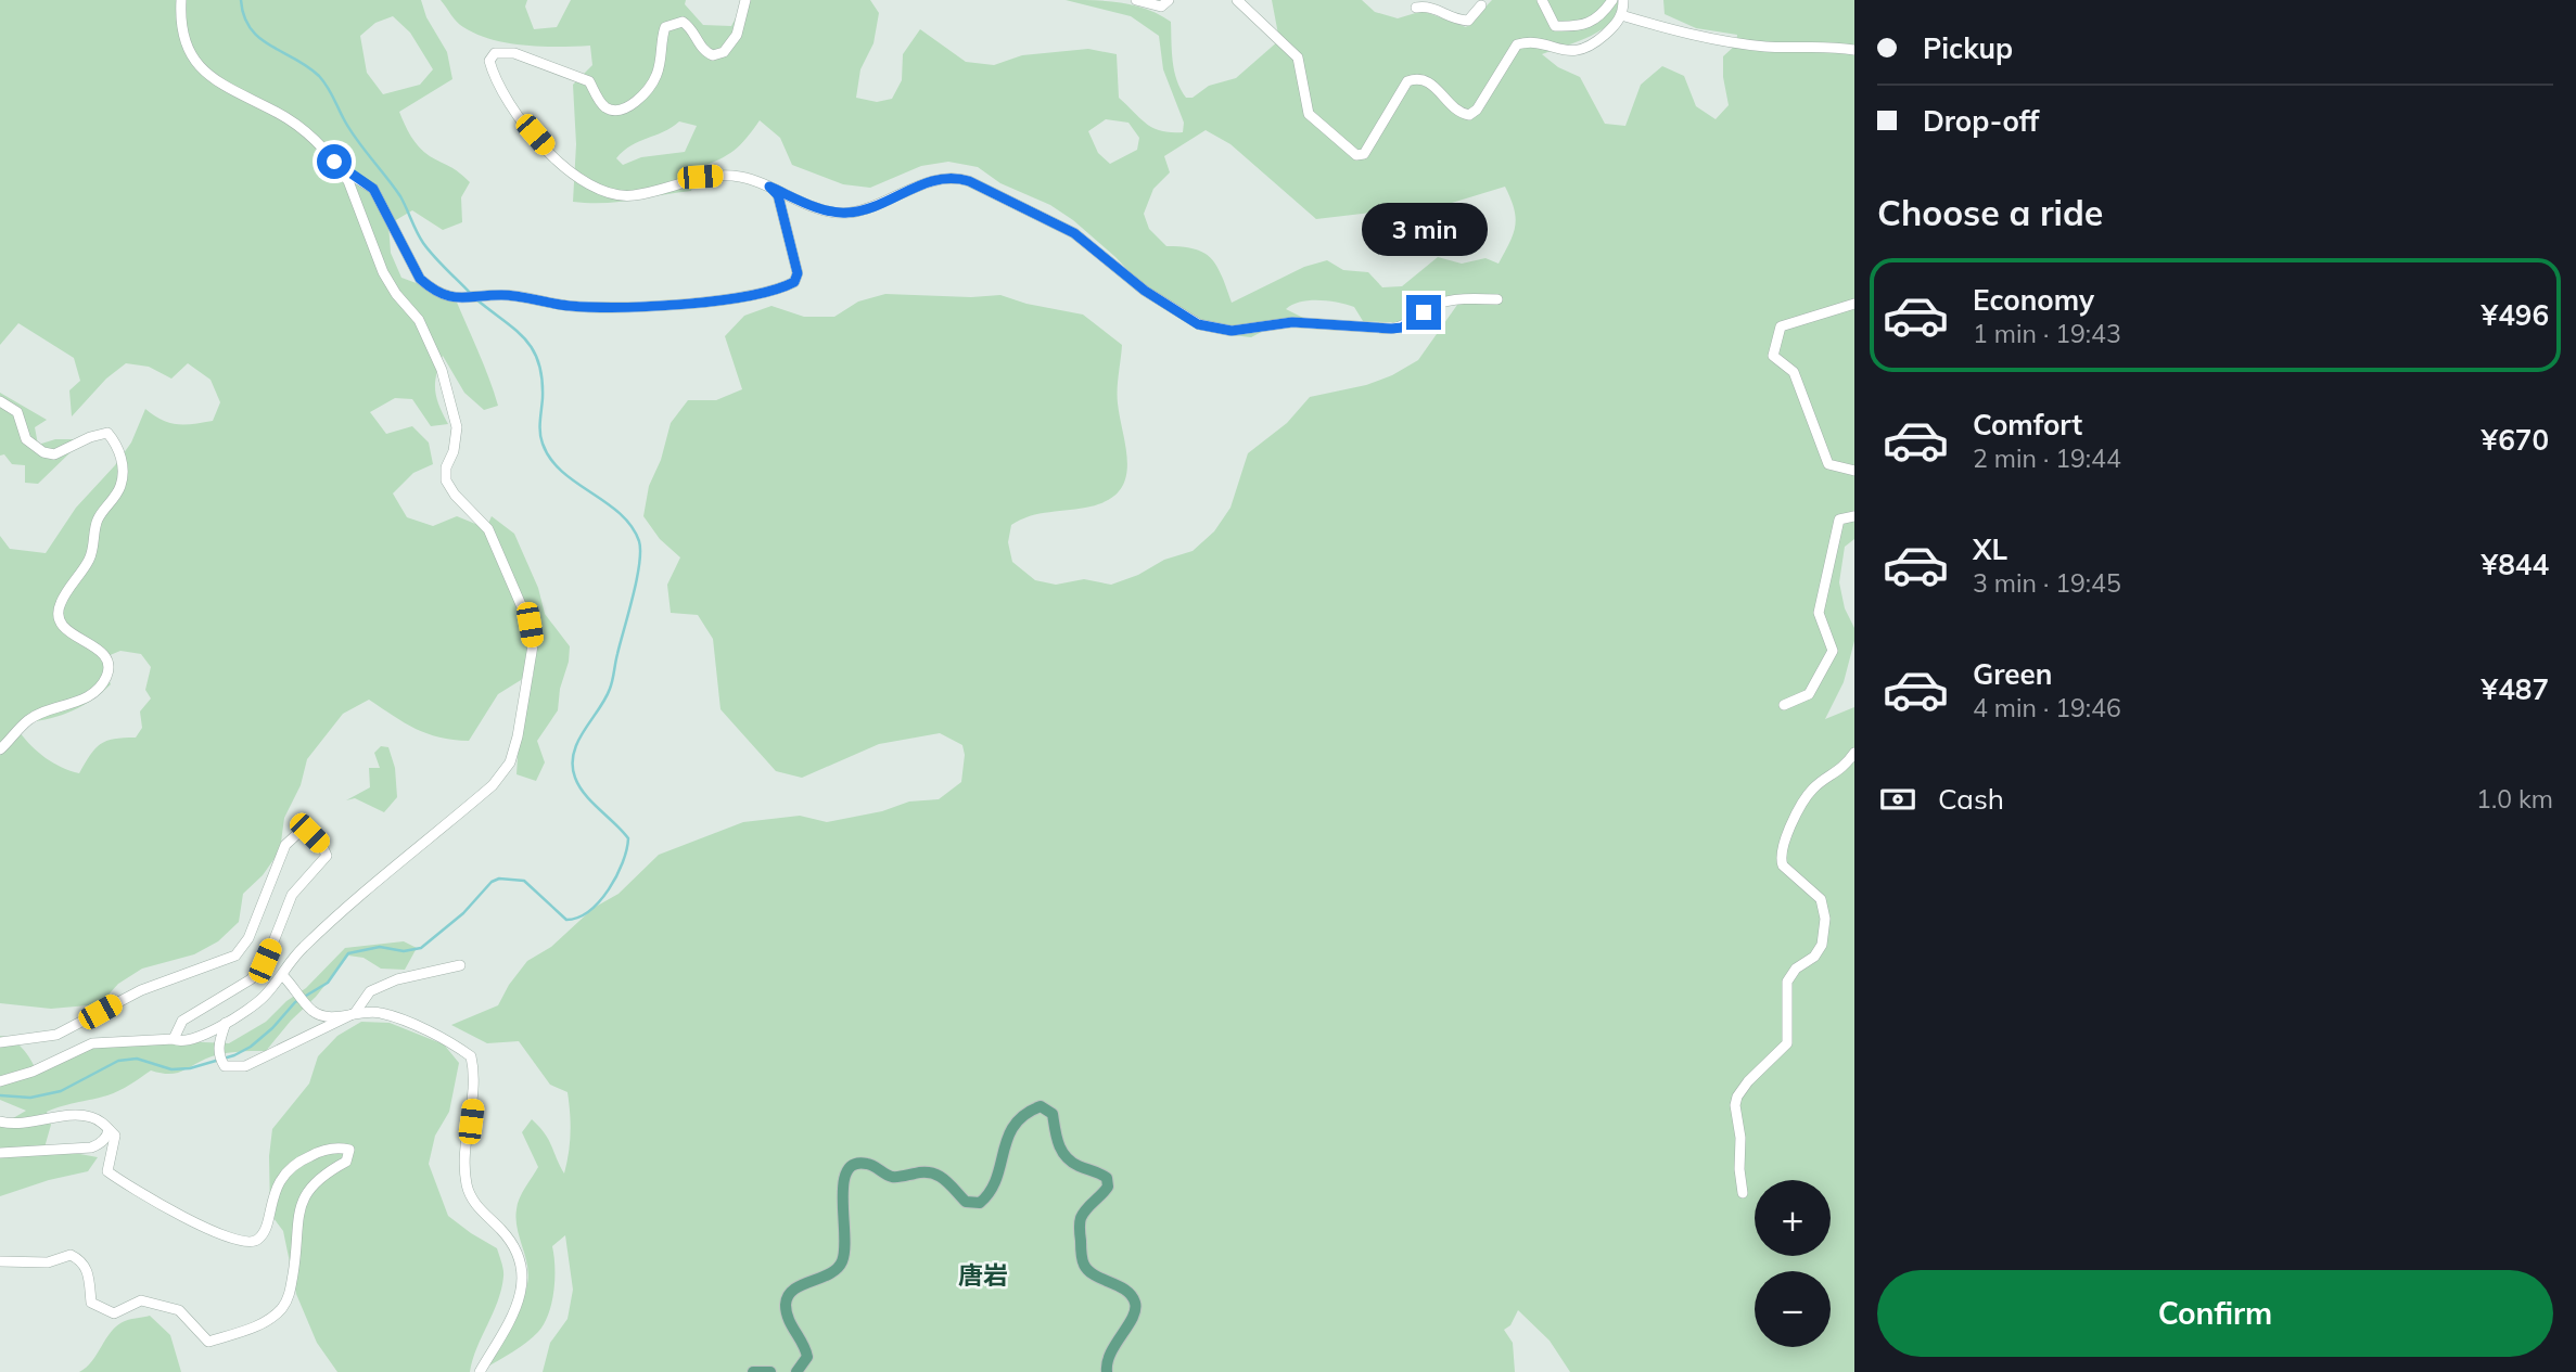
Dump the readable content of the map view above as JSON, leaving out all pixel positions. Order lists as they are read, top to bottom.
{
  "districts": ["唐岩"],
  "page": {
    "banner": ["Pickup", "Drop-off"],
    "heading": "Choose a ride",
    "bubble": "3 min",
    "list": [
      {
        "name": "Economy",
        "note": "1 min · 19:43",
        "value": "¥496"
      },
      {
        "name": "Comfort",
        "note": "2 min · 19:44",
        "value": "¥670"
      },
      {
        "name": "XL",
        "note": "3 min · 19:45",
        "value": "¥844"
      },
      {
        "name": "Green",
        "note": "4 min · 19:46",
        "value": "¥487"
      }
    ],
    "pay": ["Cash", "1.0 km"],
    "map_buttons": ["+", "−"],
    "buttons": "Confirm"
  }
}
